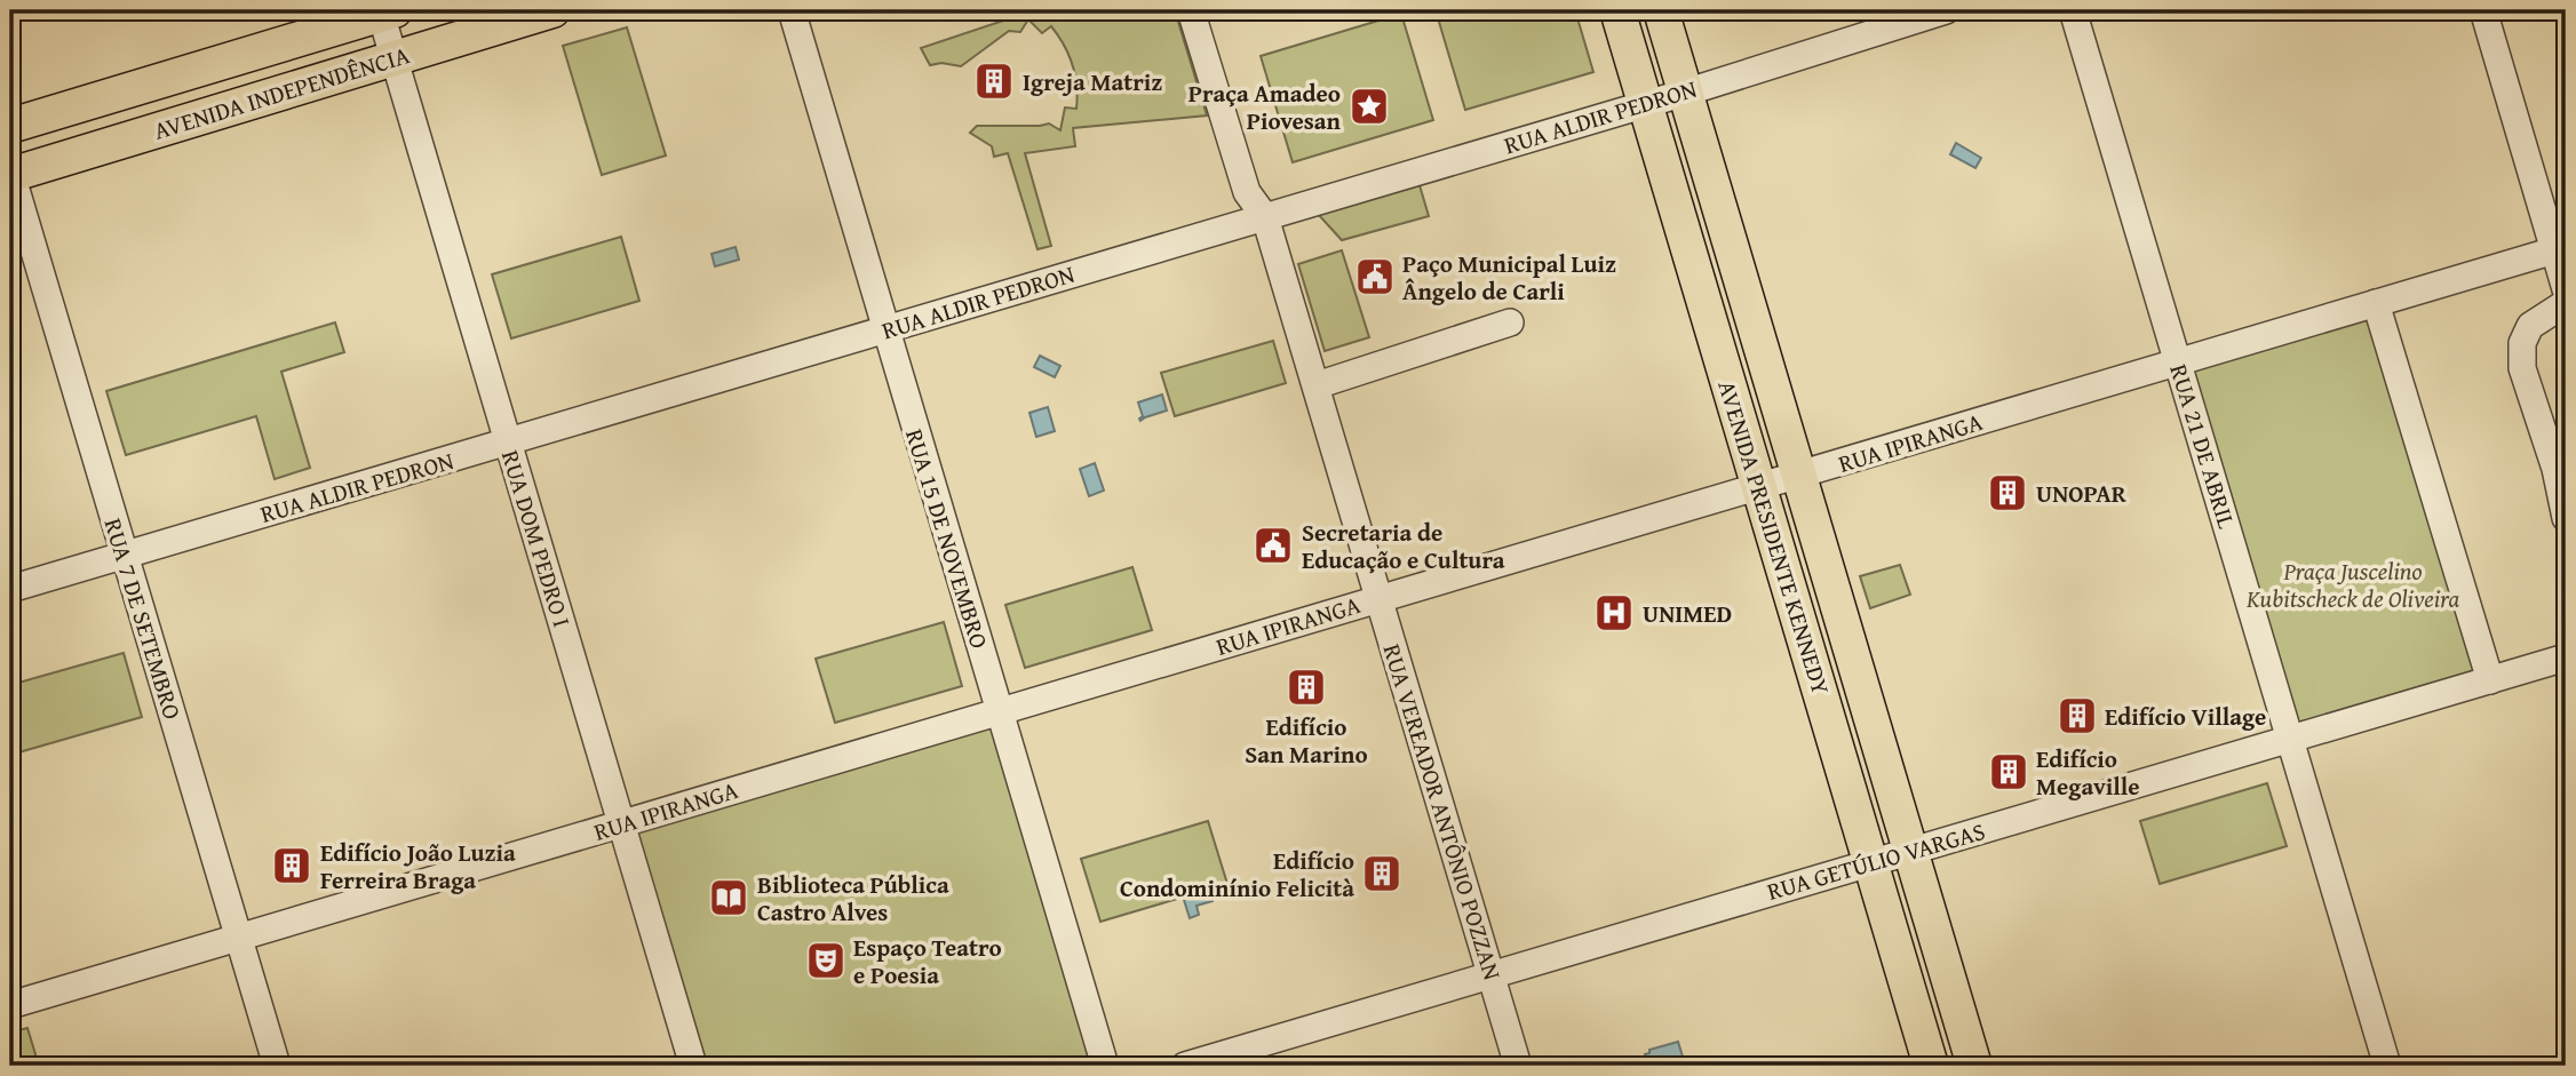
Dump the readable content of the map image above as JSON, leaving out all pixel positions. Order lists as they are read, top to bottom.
{
  "streets": {
    "main road": ["AVENIDA INDEPENDÊNCIA", "AVENIDA PRESIDENTE KENNEDY"],
    "street": [
      "RUA ALDIR PEDRON",
      "RUA IPIRANGA",
      "RUA 21 DE ABRIL",
      "RUA DOM PEDRO I",
      "RUA 15 DE NOVEMBRO",
      "RUA 7 DE SETEMBRO",
      "RUA VEREADOR ANTÔNIO POZZAN",
      "RUA GETÚLIO VARGAS"
    ]
  },
  "crossings": [
    ["AVENIDA INDEPENDÊNCIA", "RUA DOM PEDRO I"],
    ["AVENIDA INDEPENDÊNCIA", "RUA 7 DE SETEMBRO"],
    ["RUA ALDIR PEDRON", "AVENIDA PRESIDENTE KENNEDY"],
    ["RUA ALDIR PEDRON", "RUA DOM PEDRO I"],
    ["RUA ALDIR PEDRON", "RUA 15 DE NOVEMBRO"],
    ["RUA ALDIR PEDRON", "RUA 7 DE SETEMBRO"],
    ["RUA ALDIR PEDRON", "RUA VEREADOR ANTÔNIO POZZAN"],
    ["RUA IPIRANGA", "RUA 21 DE ABRIL"],
    ["RUA IPIRANGA", "AVENIDA PRESIDENTE KENNEDY"],
    ["RUA IPIRANGA", "RUA DOM PEDRO I"],
    ["RUA IPIRANGA", "RUA 15 DE NOVEMBRO"],
    ["RUA IPIRANGA", "RUA 7 DE SETEMBRO"],
    ["RUA IPIRANGA", "RUA VEREADOR ANTÔNIO POZZAN"],
    ["RUA 21 DE ABRIL", "RUA GETÚLIO VARGAS"],
    ["AVENIDA PRESIDENTE KENNEDY", "RUA GETÚLIO VARGAS"],
    ["RUA VEREADOR ANTÔNIO POZZAN", "RUA GETÚLIO VARGAS"]
  ],
  "parks": ["Praça Juscelino Kubitscheck de Oliveira"],
  "places": {
    "building": [
      "Igreja Matriz",
      "UNOPAR",
      "Edifício San Marino",
      "Edifício Village",
      "Edifício Megaville",
      "Edifício João Luzia Ferreira Braga",
      "Edifício Condominínio Felicità"
    ],
    "place": ["Praça Amadeo Piovesan"],
    "public building": ["Paço Municipal Luiz Ângelo de Carli", "Secretaria de Educação e Cultura"],
    "hospital": ["UNIMED"],
    "library": ["Biblioteca Pública Castro Alves"],
    "theatre": ["Espaço Teatro e Poesia"]
  }
}
